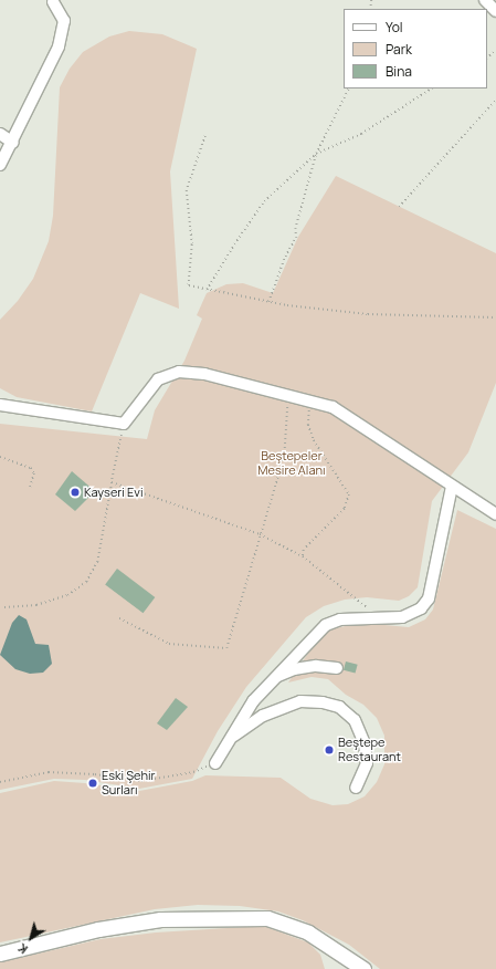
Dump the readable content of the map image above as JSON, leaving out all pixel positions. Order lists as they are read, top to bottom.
{
  "parks": ["Beştepeler Mesire Alanı"],
  "places": ["Kayseri Evi", "Beştepe Restaurant", "Eski Şehir Surları"],
  "legend": ["Yol", "Park", "Bina"],
  "north": "bottom left"
}
